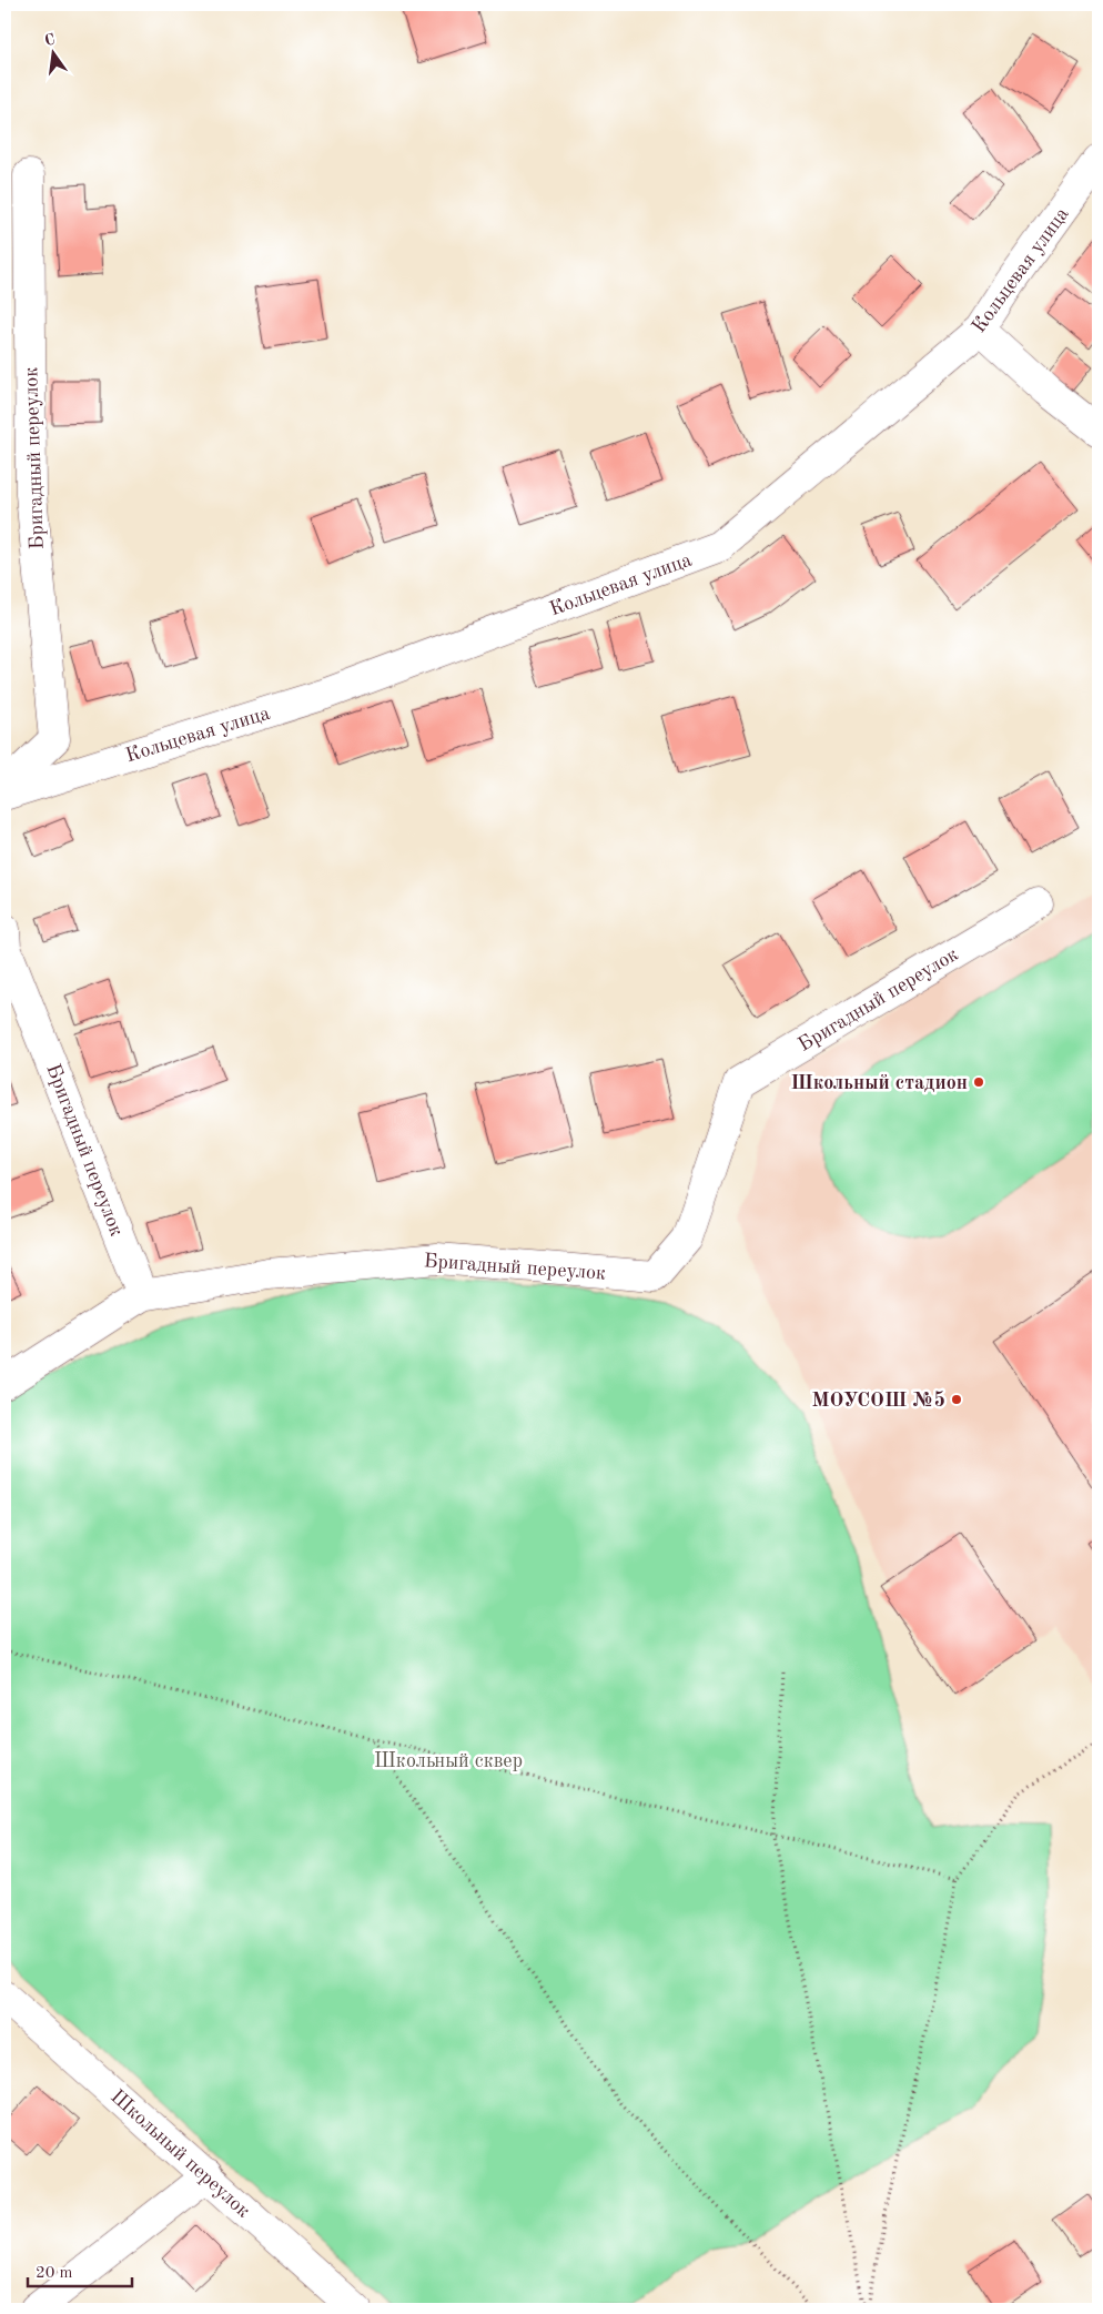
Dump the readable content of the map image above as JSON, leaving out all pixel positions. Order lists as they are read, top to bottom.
{
  "streets": {
    "street": ["Кольцевая улица", "Бригадный переулок", "Школьный переулок"]
  },
  "parks": ["Школьный сквер"],
  "places": ["Школьный стадион", "МОУСОШ №5"],
  "scale_bar": "20 m",
  "north": "top"
}
